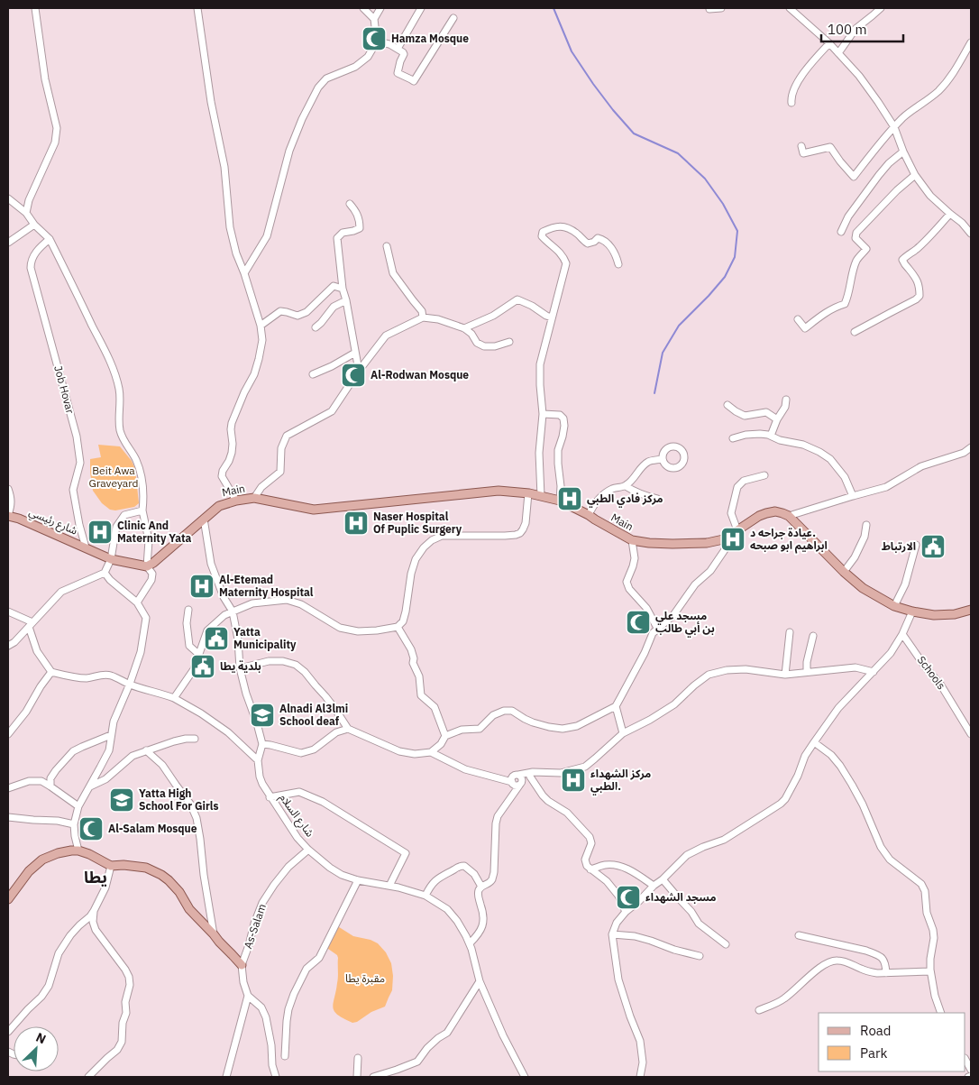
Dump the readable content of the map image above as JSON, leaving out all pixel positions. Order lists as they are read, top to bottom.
{
  "streets": {
    "main road": ["Main", "شارع رئيسي"],
    "street": [
      "Job Hovar",
      "Schools",
      "شارع السلام",
      "As-Salam"
    ]
  },
  "crossings": [
    ["Job Hovar", "شارع رئيسي"],
    ["شارع السلام", "As-Salam"]
  ],
  "districts": ["يطا"],
  "parks": ["Beit Awa Graveyard", "مقبرة يطا"],
  "places": {
    "mosque": [
      "Hamza Mosque",
      "Al-Rodwan Mosque",
      "مسجد علي بن أبي طالب",
      "Al-Salam Mosque",
      "مسجد الشهداء"
    ],
    "hospital": [
      "مركز فادي الطبي",
      "Naser Hospital Of Puplic Surgery",
      "Clinic And Maternity Yata",
      "عيادة جراحه د. ابراهيم ابو صبحه",
      "Al-Etemad Maternity Hospital",
      "مركز الشهداء الطبي."
    ],
    "public building": ["الارتباط", "Yatta Municipality", "بلدية يطا"],
    "school or university": ["Alnadi Al3lmi School deaf", "Yatta High School For Girls"]
  },
  "legend": ["Road", "Park"],
  "scale_bar": "100 m",
  "north": "top right"
}
